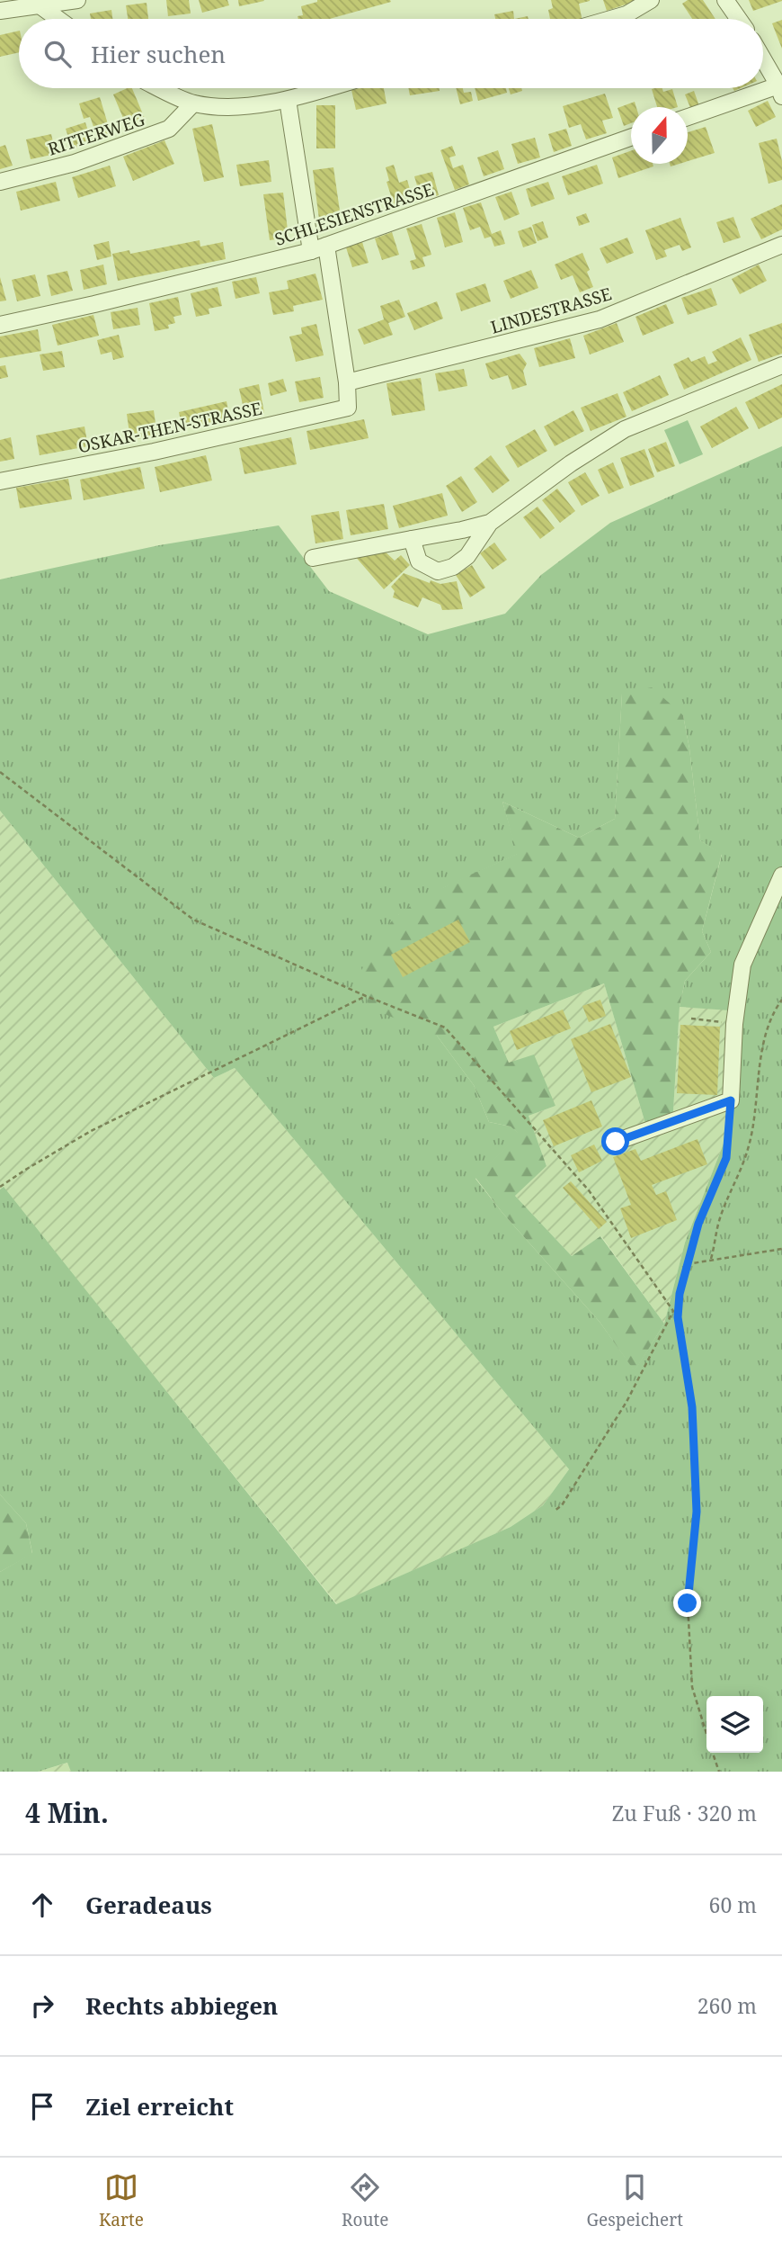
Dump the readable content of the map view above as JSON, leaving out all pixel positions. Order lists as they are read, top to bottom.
{
  "streets": {
    "street": [
      "RITTERWEG",
      "SCHLESIENSTRASSE",
      "LINDESTRASSE",
      "OSKAR-THEN-STRASSE"
    ]
  },
  "crossings": [
    ["LINDESTRASSE", "OSKAR-THEN-STRASSE"]
  ],
  "north": "top",
  "page": {
    "search": "Hier suchen",
    "heading": ["4 Min.", "Zu Fuß · 320 m"],
    "list": [
      ["Geradeaus", "60 m"],
      ["Rechts abbiegen", "260 m"],
      "Ziel erreicht"
    ],
    "nav": ["Karte", "Route", "Gespeichert"]
  }
}
